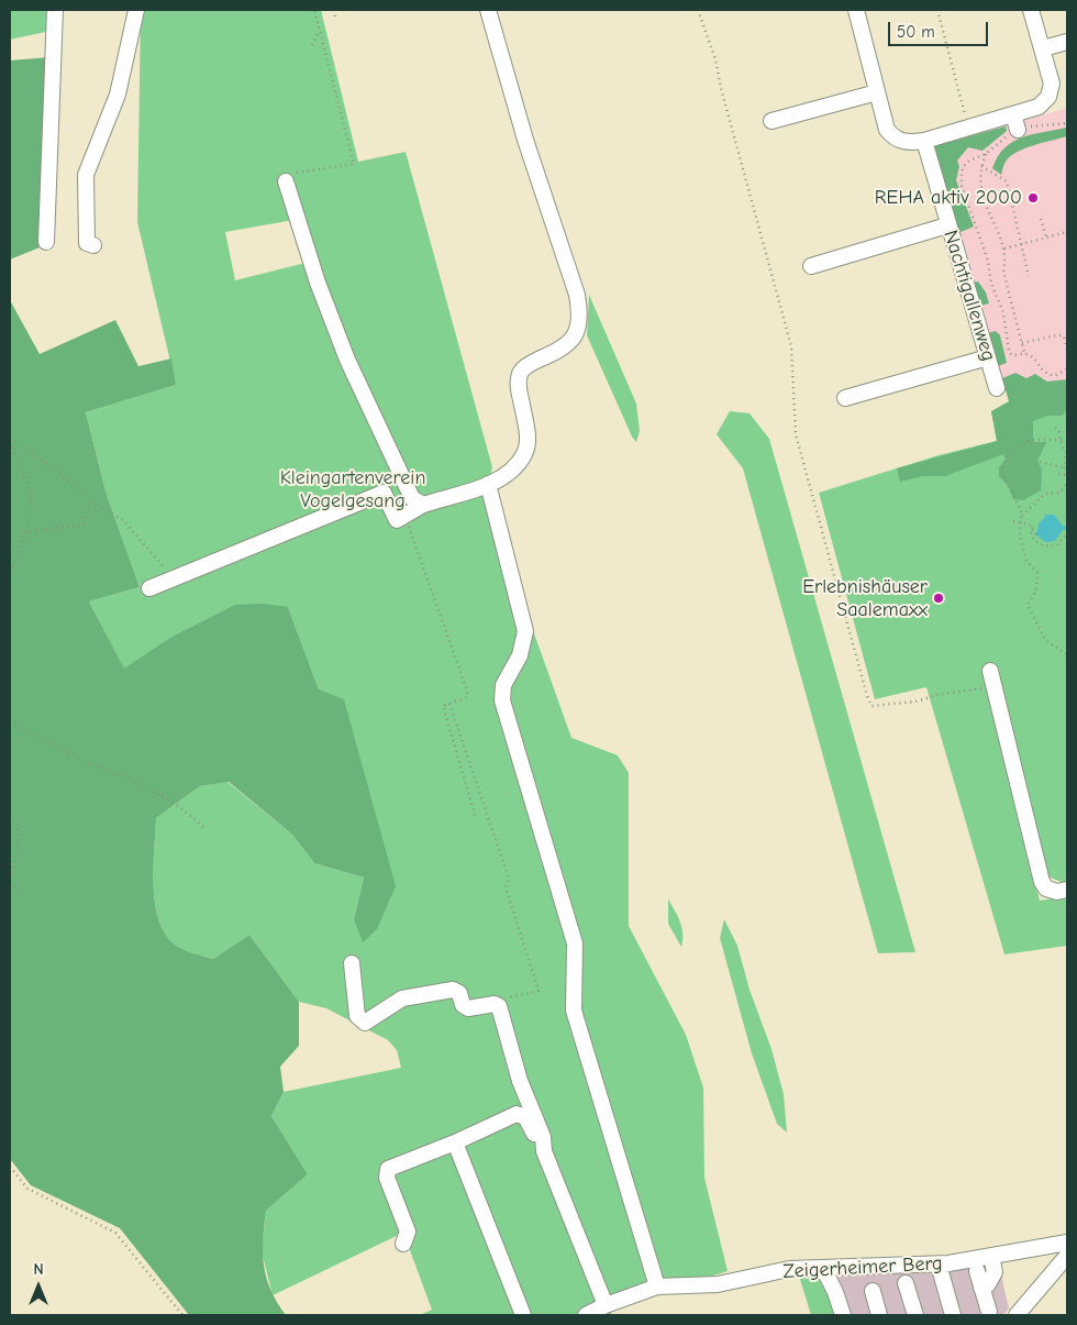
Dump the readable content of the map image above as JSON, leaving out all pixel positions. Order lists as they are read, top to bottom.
{
  "streets": {
    "street": ["Nachtigallenweg", "Zeigerheimer Berg"]
  },
  "parks": ["Kleingartenverein Vogelgesang"],
  "places": ["REHA aktiv 2000", "Erlebnishäuser Saalemaxx"],
  "scale_bar": "50 m",
  "north": "top"
}
